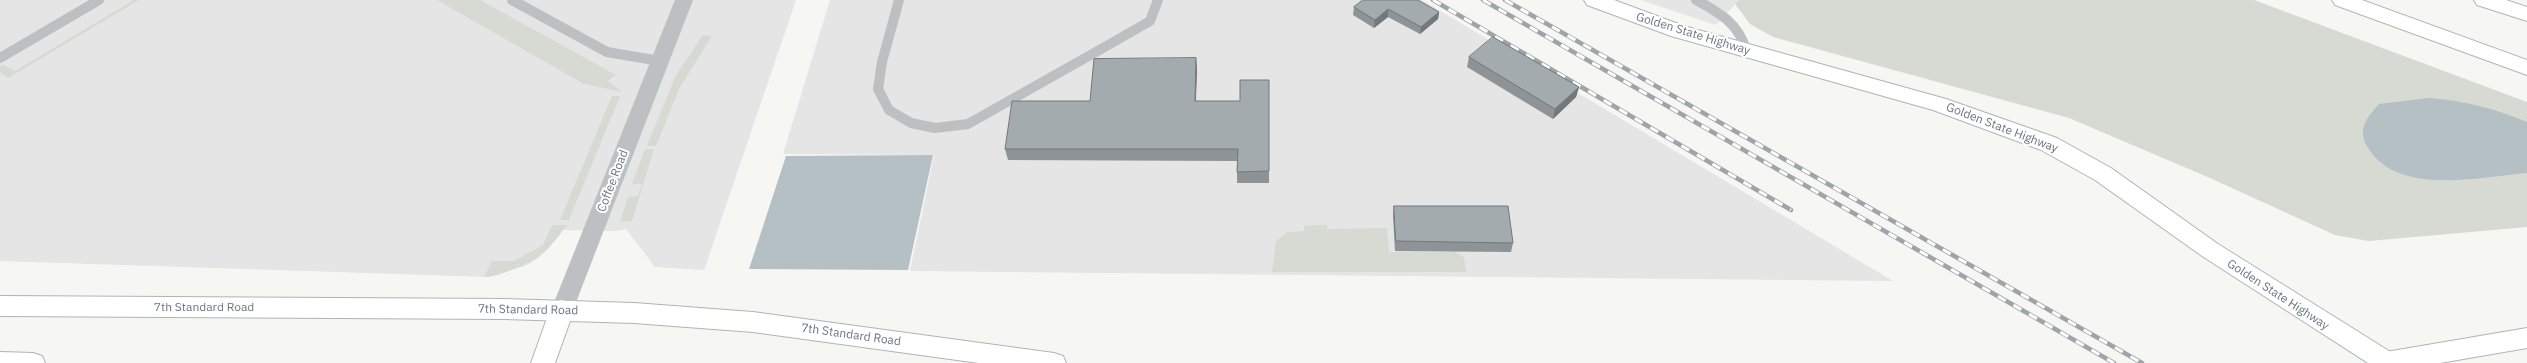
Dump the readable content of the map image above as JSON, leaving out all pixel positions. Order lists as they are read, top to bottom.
{
  "streets": {
    "main road": ["Golden State Highway", "Coffee Road", "7th Standard Road"]
  },
  "crossings": [
    ["Coffee Road", "7th Standard Road"]
  ]
}
